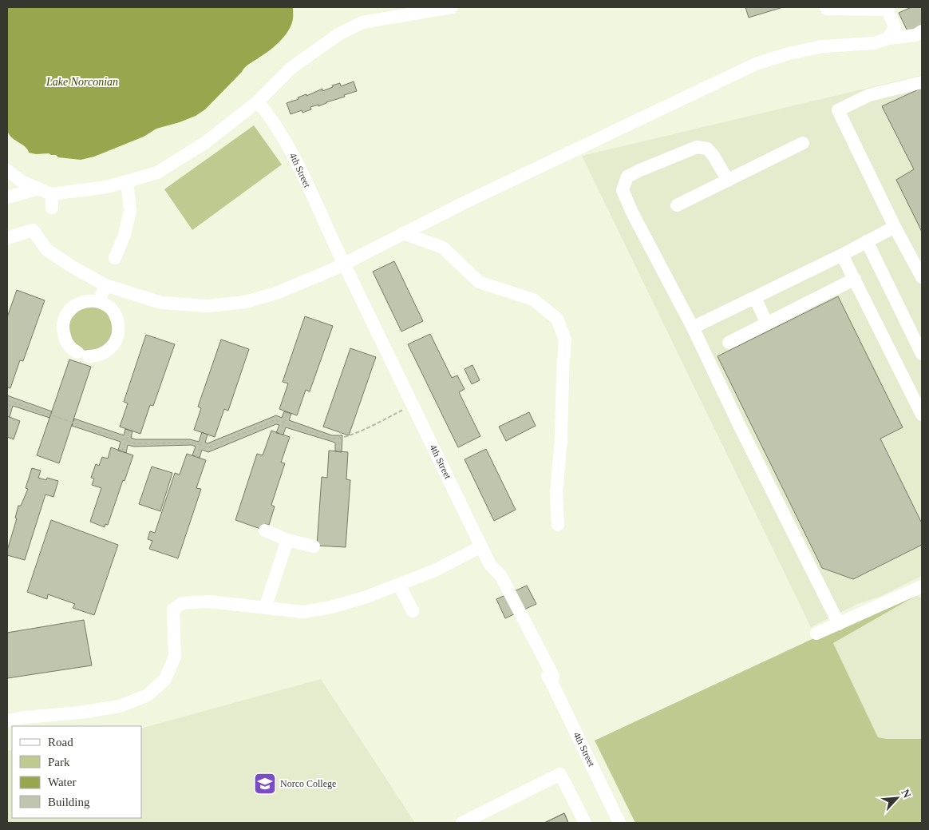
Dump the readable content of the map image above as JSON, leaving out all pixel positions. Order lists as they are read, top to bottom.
{
  "streets": {
    "street": ["4th Street"]
  },
  "water": ["Lake Norconian"],
  "places": {
    "school or university": ["Norco College"]
  },
  "legend": [
    "Road",
    "Park",
    "Water",
    "Building"
  ],
  "north": "top right"
}
